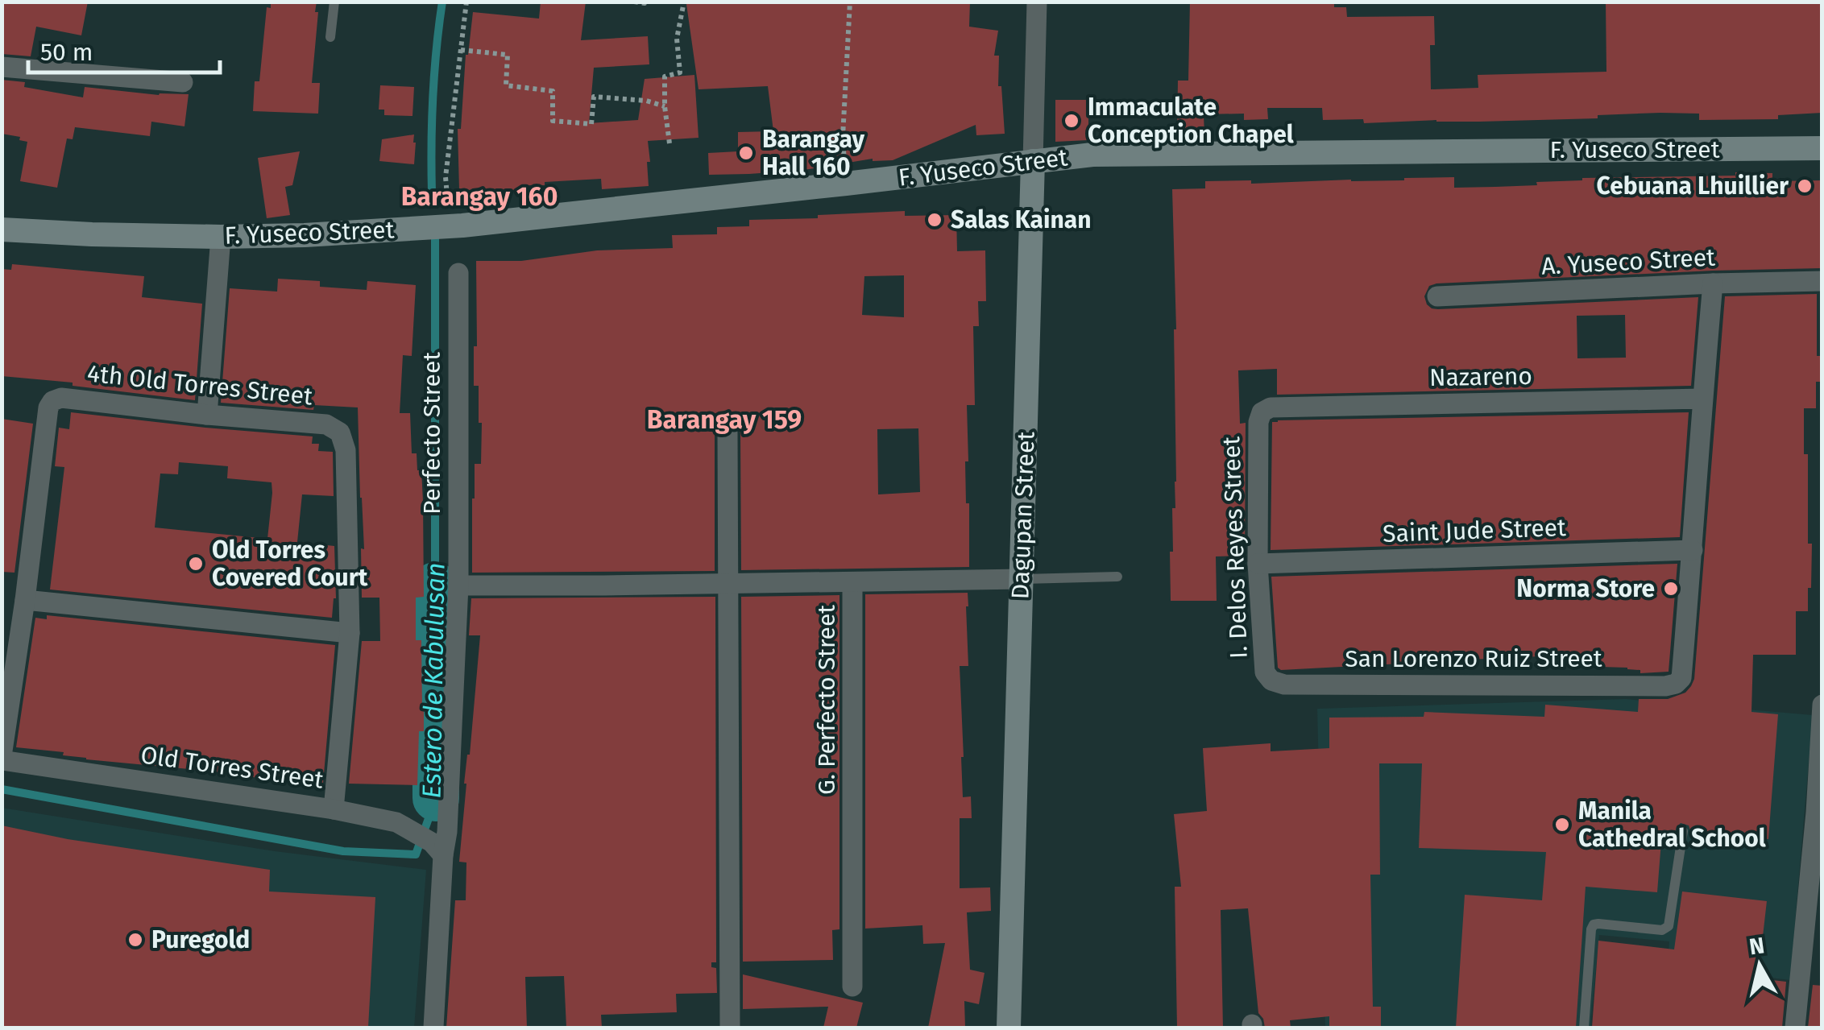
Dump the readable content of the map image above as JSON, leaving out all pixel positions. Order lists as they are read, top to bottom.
{
  "streets": {
    "street": [
      "F. Yuseco Street",
      "A. Yuseco Street",
      "Nazareno",
      "4th Old Torres Street",
      "Perfecto Street",
      "Dagupan Street",
      "Saint Jude Street",
      "I. Delos Reyes Street",
      "San Lorenzo Ruiz Street",
      "G. Perfecto Street",
      "Old Torres Street"
    ]
  },
  "crossings": [
    ["F. Yuseco Street", "Dagupan Street"],
    ["Nazareno", "I. Delos Reyes Street"],
    ["Perfecto Street", "Old Torres Street"],
    ["Dagupan Street", "G. Perfecto Street"],
    ["Saint Jude Street", "I. Delos Reyes Street"],
    ["Saint Jude Street", "San Lorenzo Ruiz Street"],
    ["I. Delos Reyes Street", "San Lorenzo Ruiz Street"]
  ],
  "districts": ["Barangay 160", "Barangay 159"],
  "water": ["Estero de Kabulusan"],
  "places": [
    "Immaculate Conception Chapel",
    "Barangay Hall 160",
    "Cebuana Lhuillier",
    "Salas Kainan",
    "Old Torres Covered Court",
    "Norma Store",
    "Manila Cathedral School",
    "Puregold"
  ],
  "scale_bar": "50 m",
  "north": "top"
}
